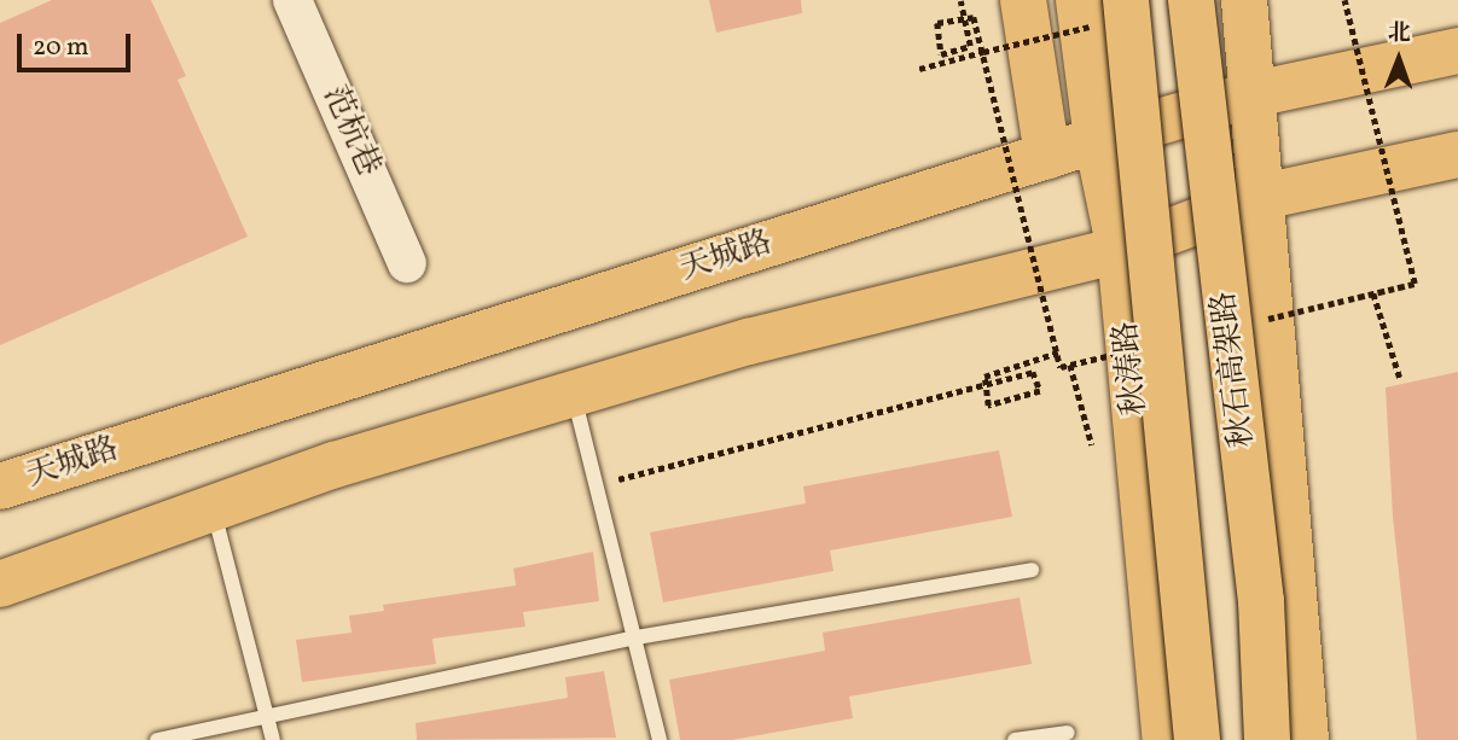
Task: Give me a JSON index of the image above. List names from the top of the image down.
{
  "streets": {
    "main road": ["天城路", "秋涛路", "秋石高架路"],
    "street": ["范杭巷"]
  },
  "crossings": [
    ["天城路", "秋涛路"]
  ],
  "scale_bar": "20 m",
  "north": "top"
}
